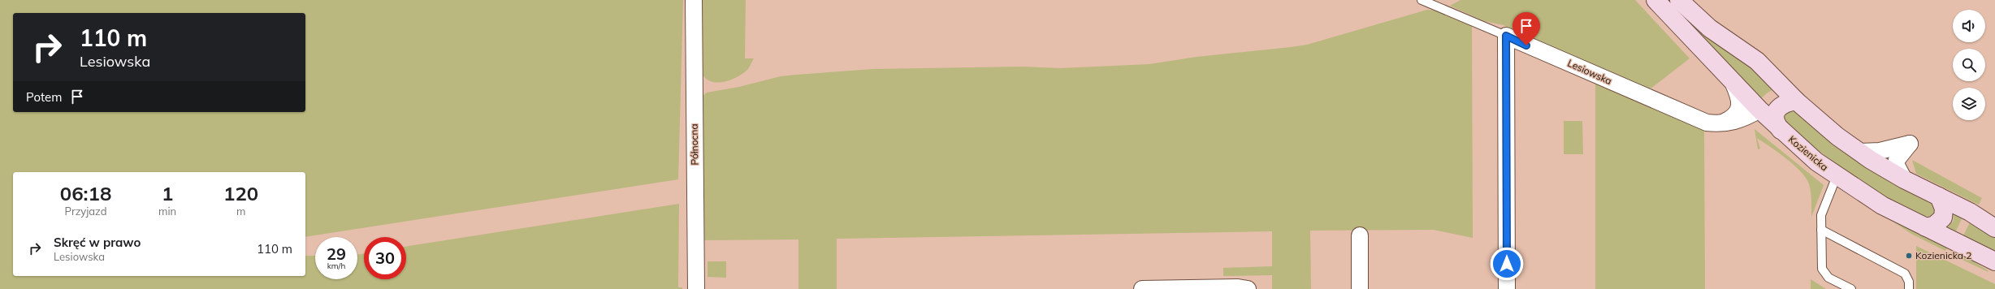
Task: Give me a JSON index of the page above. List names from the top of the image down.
{
  "streets": {
    "main road": ["Kozienicka"],
    "street": ["Lesiowska", "Północna"]
  },
  "crossings": [
    ["Lesiowska", "Kozienicka"]
  ],
  "places": ["Kozienicka 2"],
  "page": {
    "turn": ["110 m", "Lesiowska"],
    "then": "Potem",
    "eta": [
      "06:18",
      "Przyjazd",
      "1",
      "min",
      "120",
      "m"
    ],
    "list": [
      {
        "name": "Skręć w prawo",
        "note": "Lesiowska",
        "value": "110 m"
      }
    ],
    "speed": "29 km/h",
    "limit": "30"
  }
}
